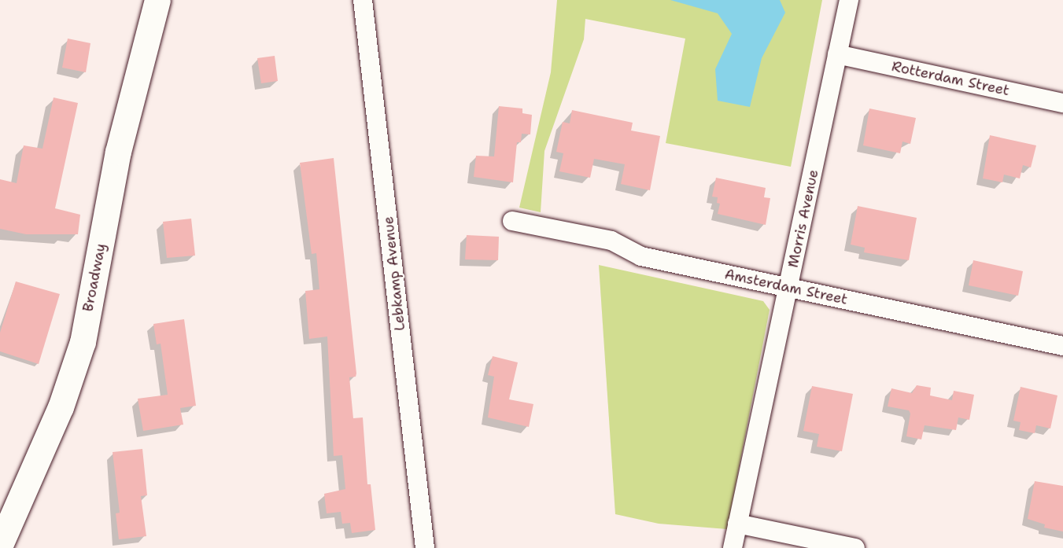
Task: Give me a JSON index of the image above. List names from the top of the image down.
{
  "streets": {
    "main road": ["Broadway"],
    "street": [
      "Rotterdam Street",
      "Morris Avenue",
      "Lebkamp Avenue",
      "Amsterdam Street"
    ]
  },
  "crossings": [
    ["Rotterdam Street", "Morris Avenue"],
    ["Morris Avenue", "Amsterdam Street"]
  ]
}
